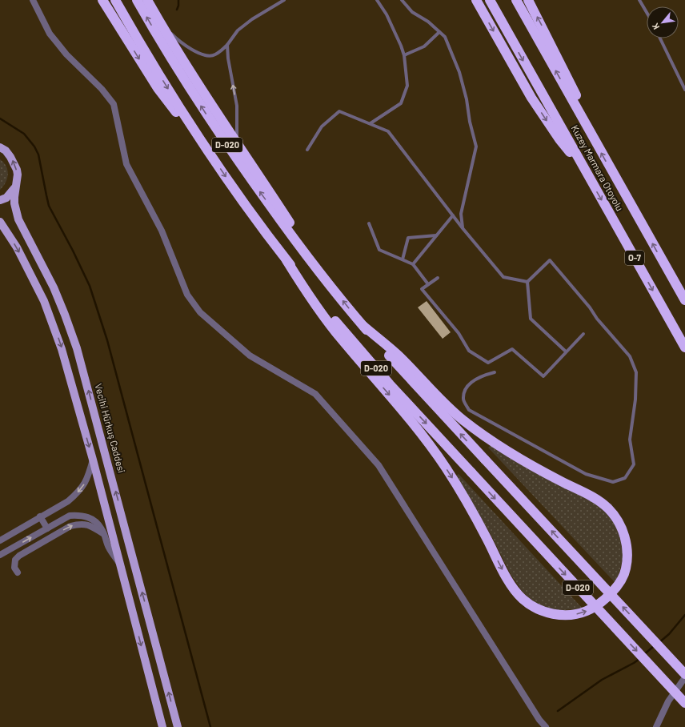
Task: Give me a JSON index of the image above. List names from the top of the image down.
{
  "streets": {
    "highway": ["D-020", "Kuzey Marmara Otoyolu", "O-7"],
    "main road": ["Vecihi Hürkuş Caddesi"]
  },
  "north": "bottom left"
}
